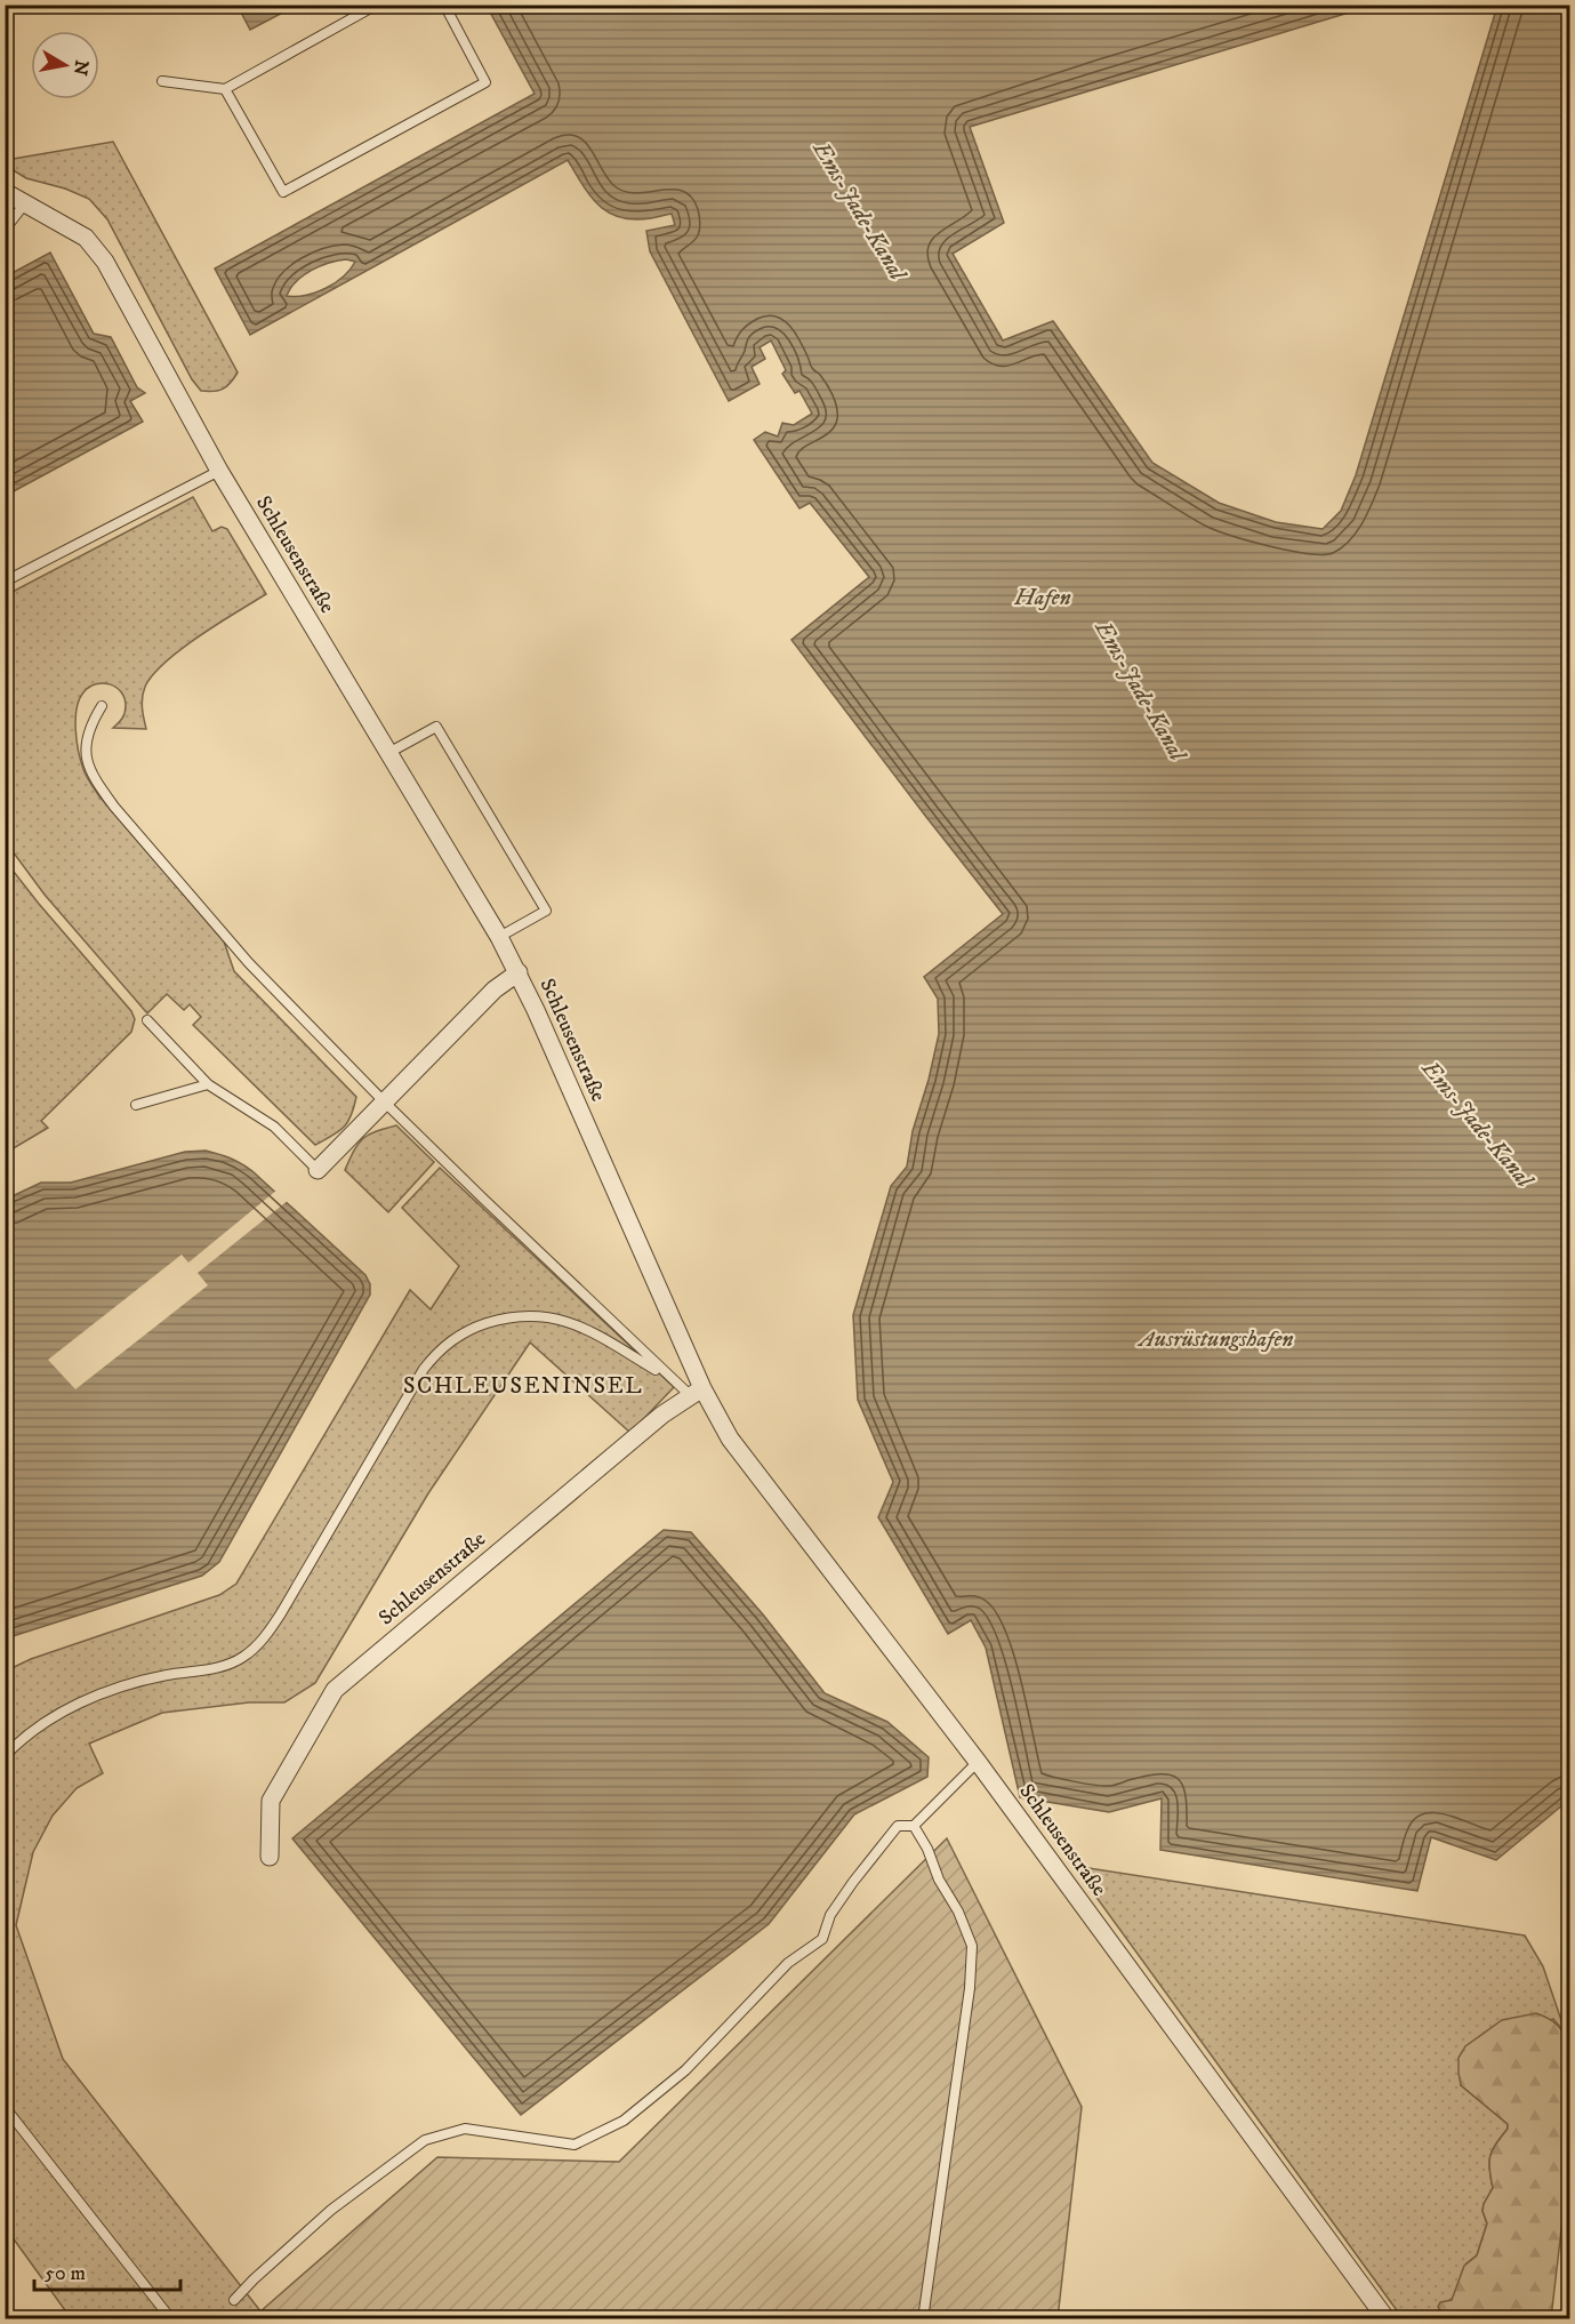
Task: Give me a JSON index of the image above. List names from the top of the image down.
{
  "streets": {
    "street": ["Schleusenstraße"]
  },
  "districts": ["SCHLEUSENINSEL"],
  "water": ["Ems-Jade-Kanal", "Hafen", "Ausrüstungshafen"],
  "scale_bar": "50 m",
  "north": "right"
}
